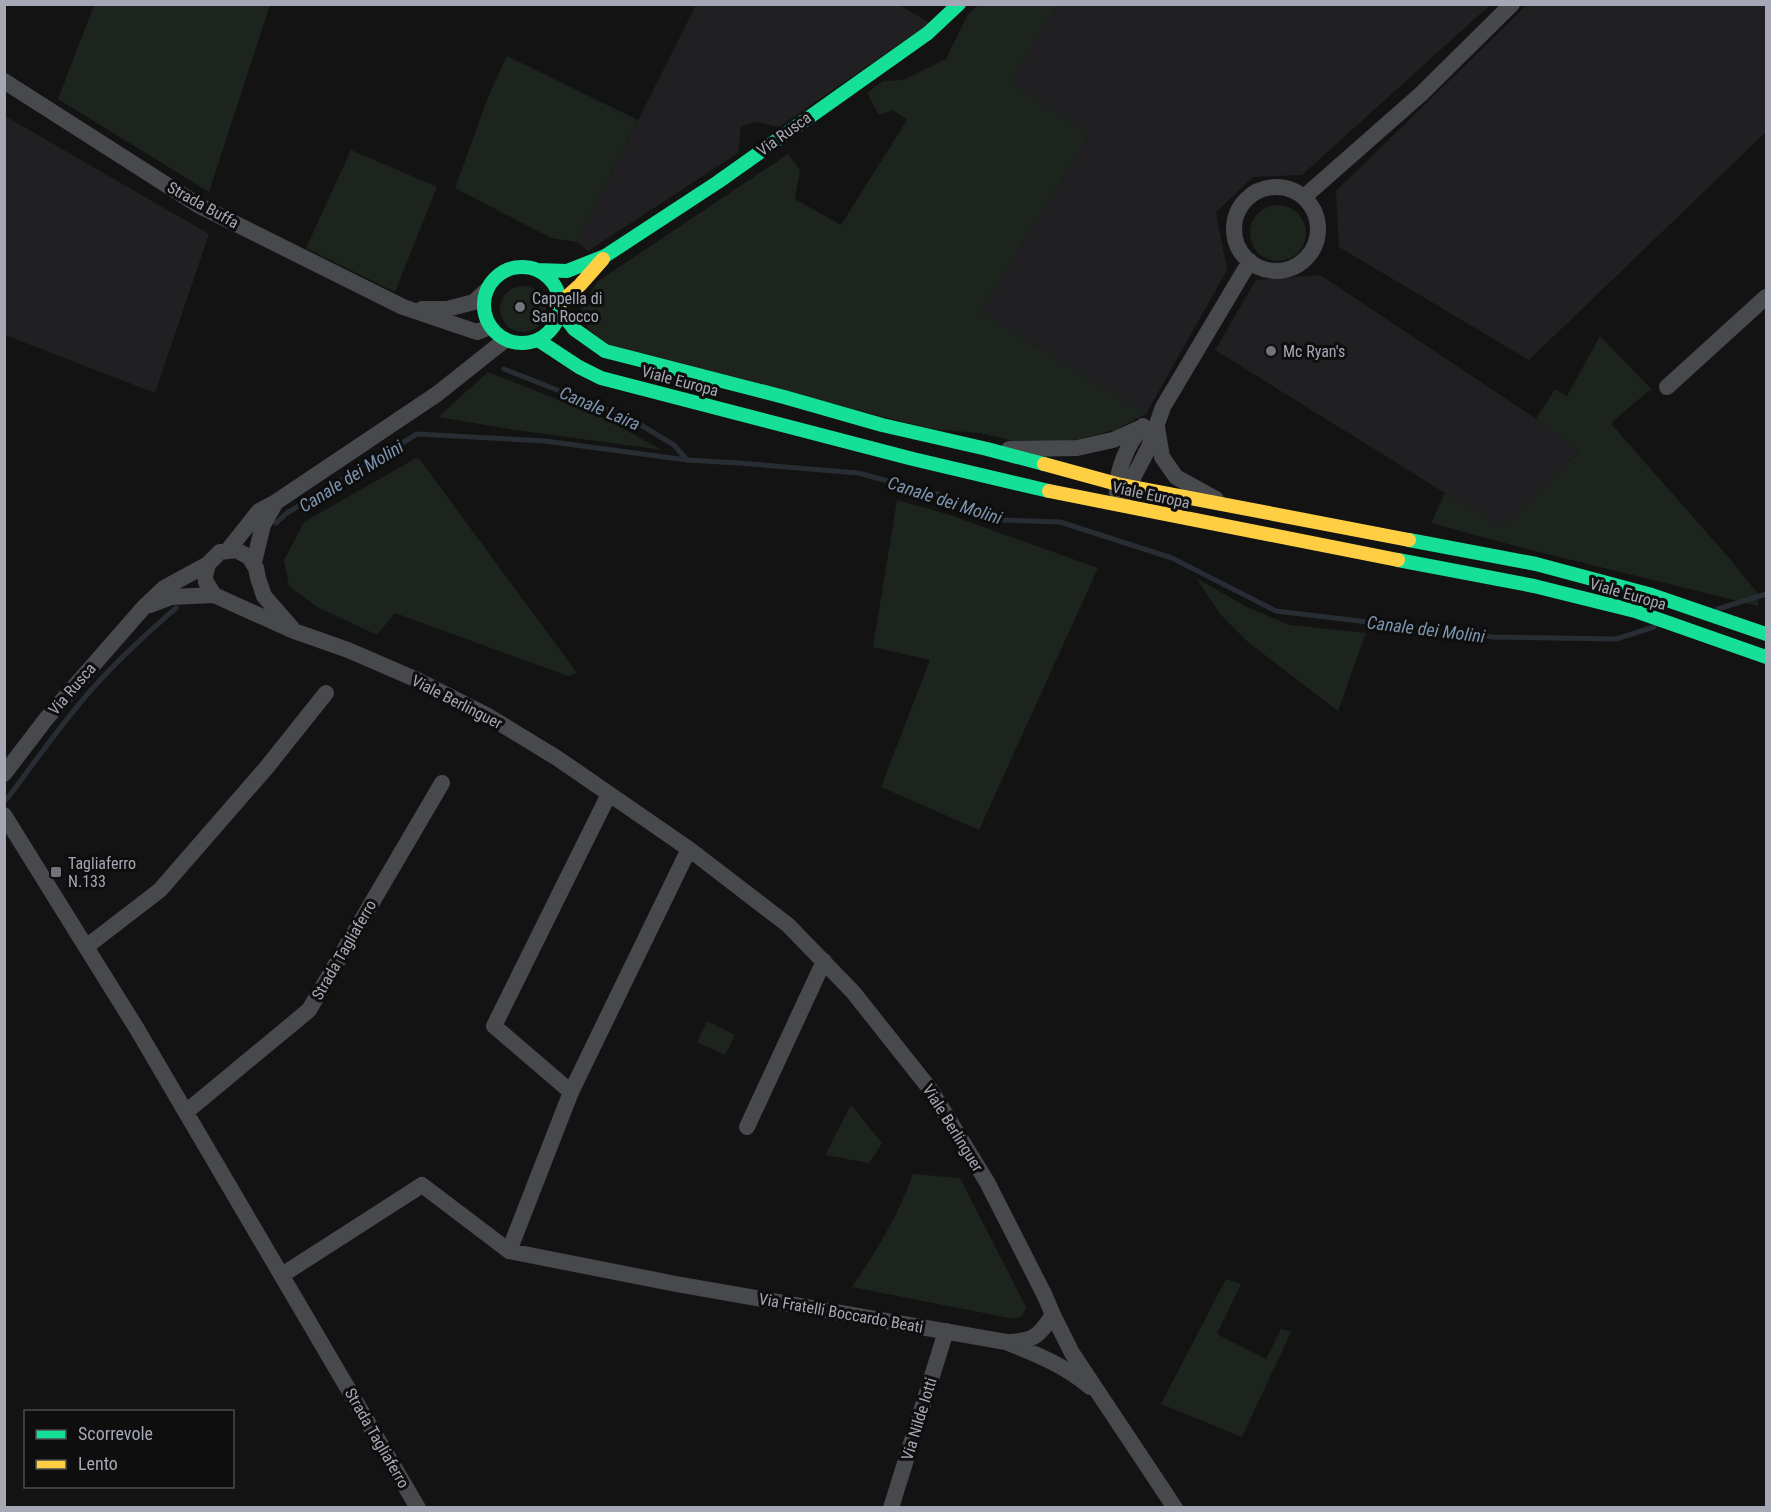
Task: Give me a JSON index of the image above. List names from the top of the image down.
{
  "streets": {
    "street": [
      "Via Rusca",
      "Strada Buffa",
      "Viale Europa",
      "Viale Berlinguer",
      "Strada Tagliaferro",
      "Via Fratelli Boccardo Beati",
      "Via Nilde Iotti"
    ]
  },
  "crossings": [
    ["Via Rusca", "Strada Buffa"],
    ["Via Rusca", "Viale Europa"],
    ["Via Rusca", "Viale Berlinguer"],
    ["Strada Buffa", "Viale Europa"],
    ["Viale Berlinguer", "Via Fratelli Boccardo Beati"],
    ["Via Fratelli Boccardo Beati", "Via Nilde Iotti"]
  ],
  "water": ["Canale Laira", "Canale dei Molini"],
  "places": {
    "other": ["Cappella di San Rocco", "Mc Ryan's"],
    "transit": ["Tagliaferro N.133"]
  },
  "legend": ["Scorrevole", "Lento"]
}
